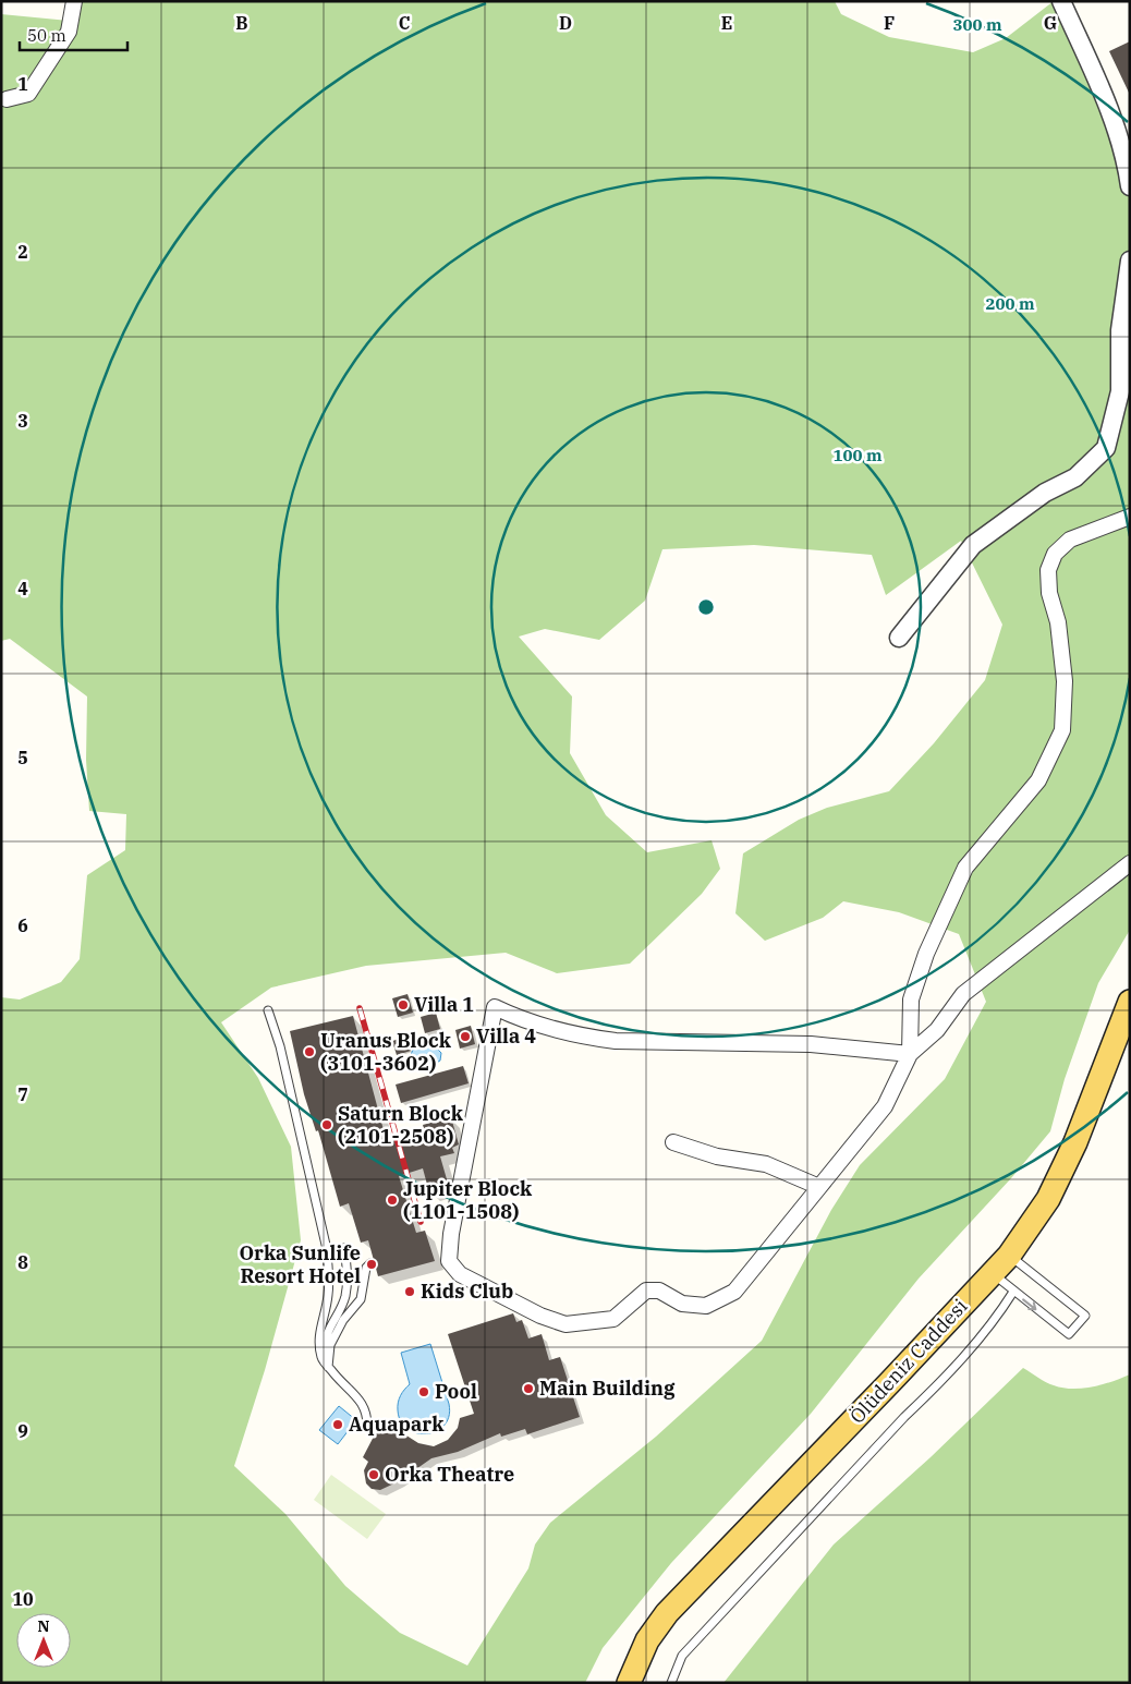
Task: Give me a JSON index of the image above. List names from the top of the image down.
{
  "streets": {
    "main road": ["Ölüdeniz Caddesi"]
  },
  "places": [
    "Villa 1",
    "Villa 4",
    "Uranus Block (3101-3602)",
    "Saturn Block (2101-2508)",
    "Jupiter Block (1101-1508)",
    "Orka Sunlife Resort Hotel",
    "Kids Club",
    "Main Building",
    "Pool",
    "Aquapark",
    "Orka Theatre"
  ],
  "scale_bar": "50 m",
  "north": "top",
  "grid": {
    "columns": [
      "B",
      "C",
      "D",
      "E",
      "F",
      "G"
    ],
    "rows": [
      "1",
      "2",
      "3",
      "4",
      "5",
      "6",
      "7",
      "8",
      "9",
      "10"
    ]
  },
  "rings": ["300 m", "200 m", "100 m"]
}
